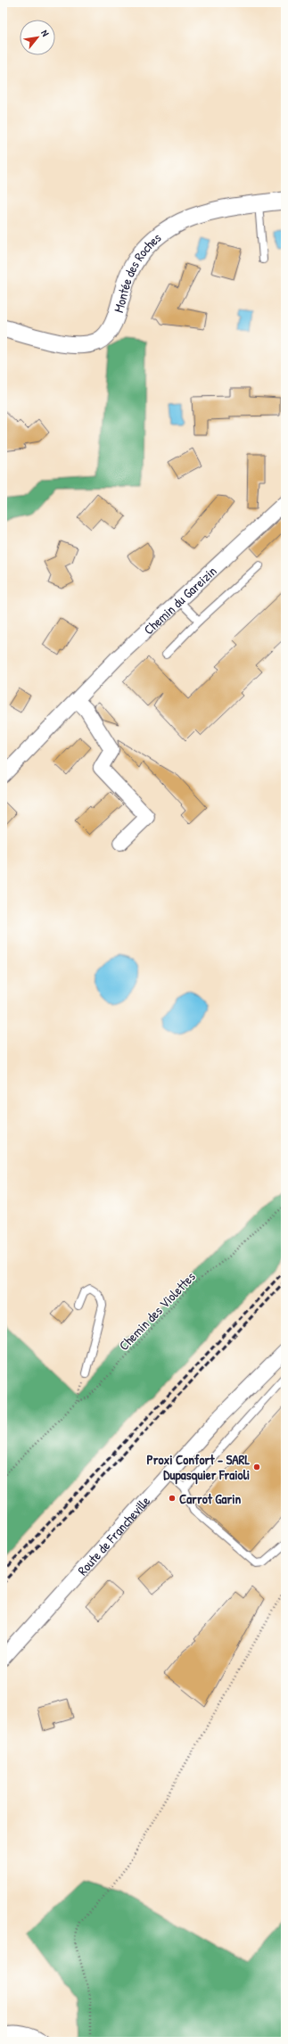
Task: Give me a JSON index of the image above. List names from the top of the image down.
{
  "streets": {
    "street": ["Montée des Roches", "Chemin du Gareizin", "Route de Francheville"],
    "path": ["Chemin des Violettes"]
  },
  "places": ["Proxi Confort - SARL Dupasquier Fraioli", "Carrot Garin"],
  "north": "top right"
}
